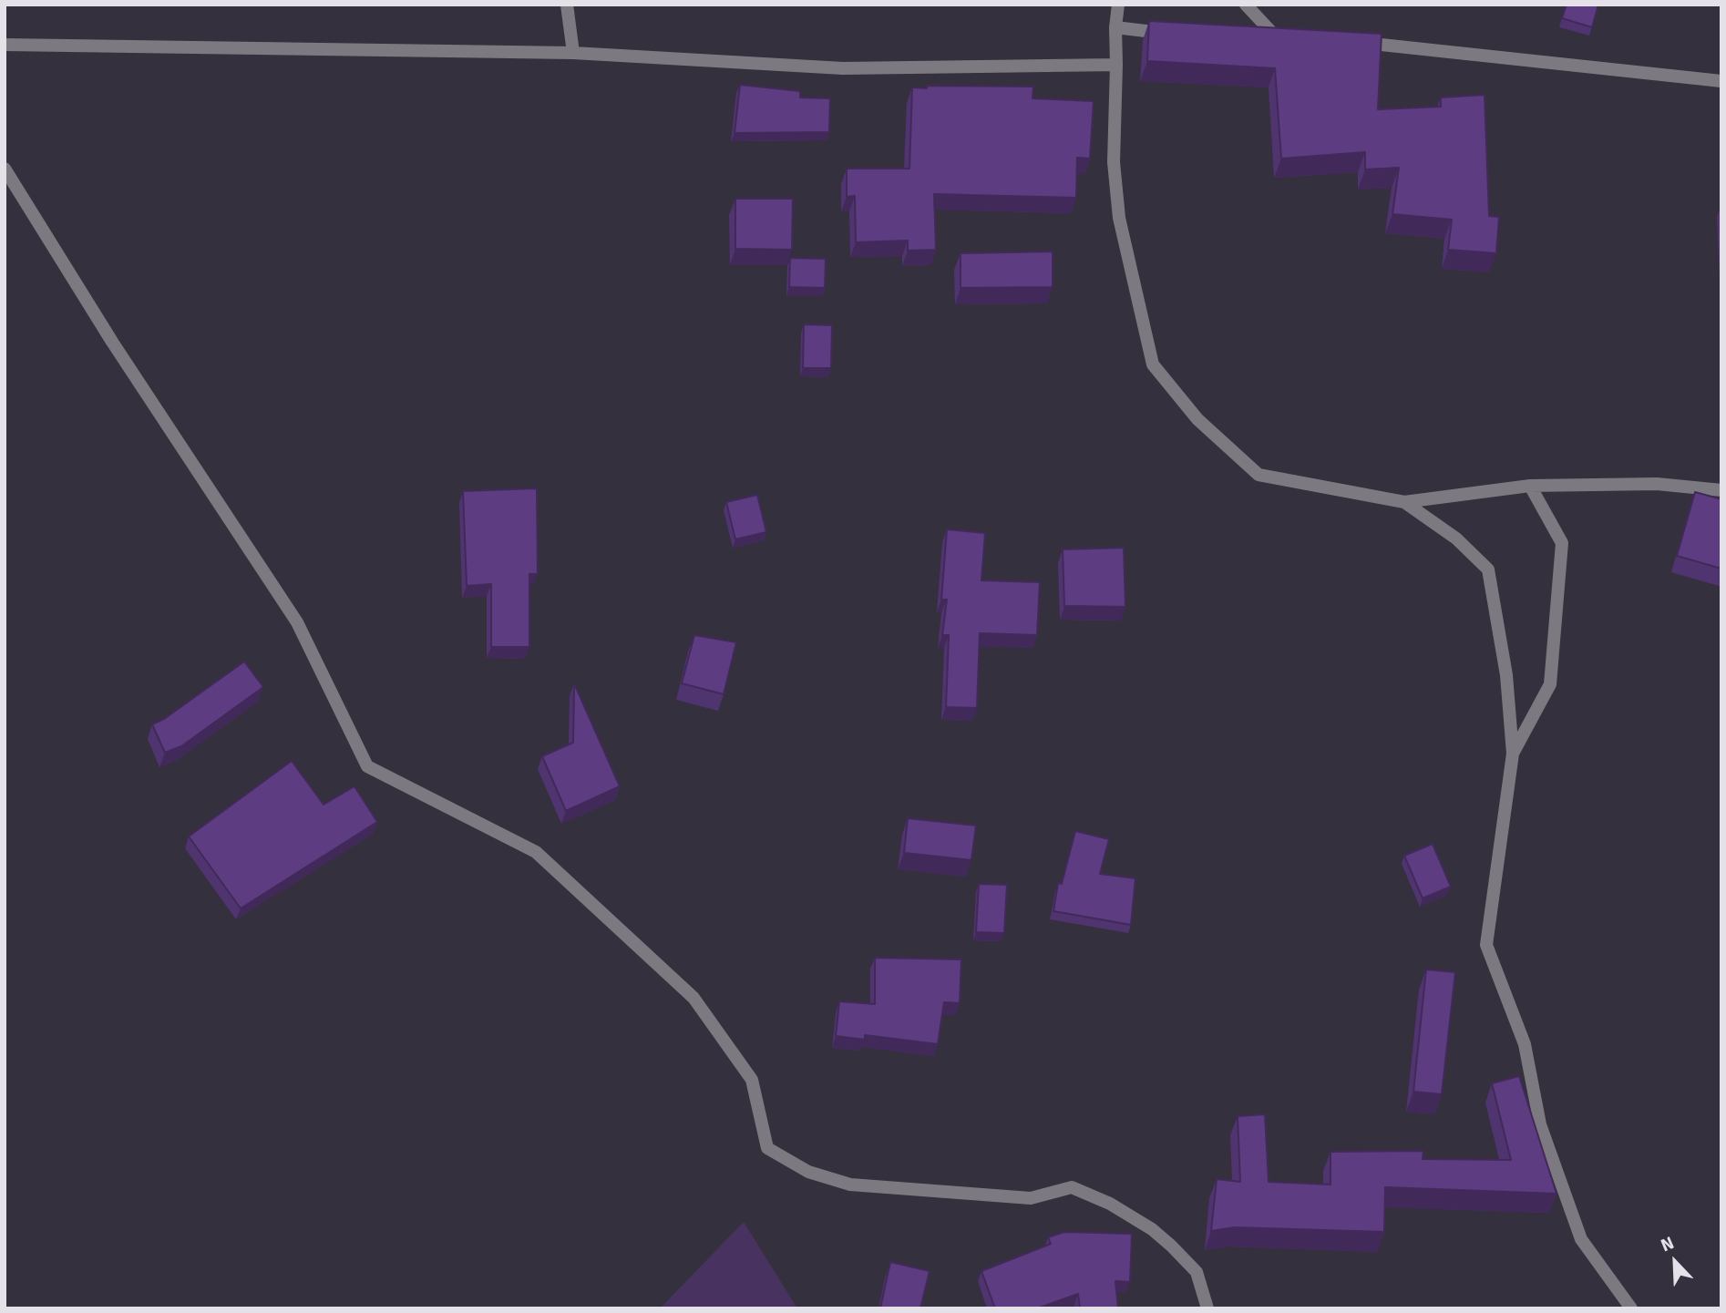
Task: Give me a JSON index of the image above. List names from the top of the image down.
{
  "north": "top left"
}
